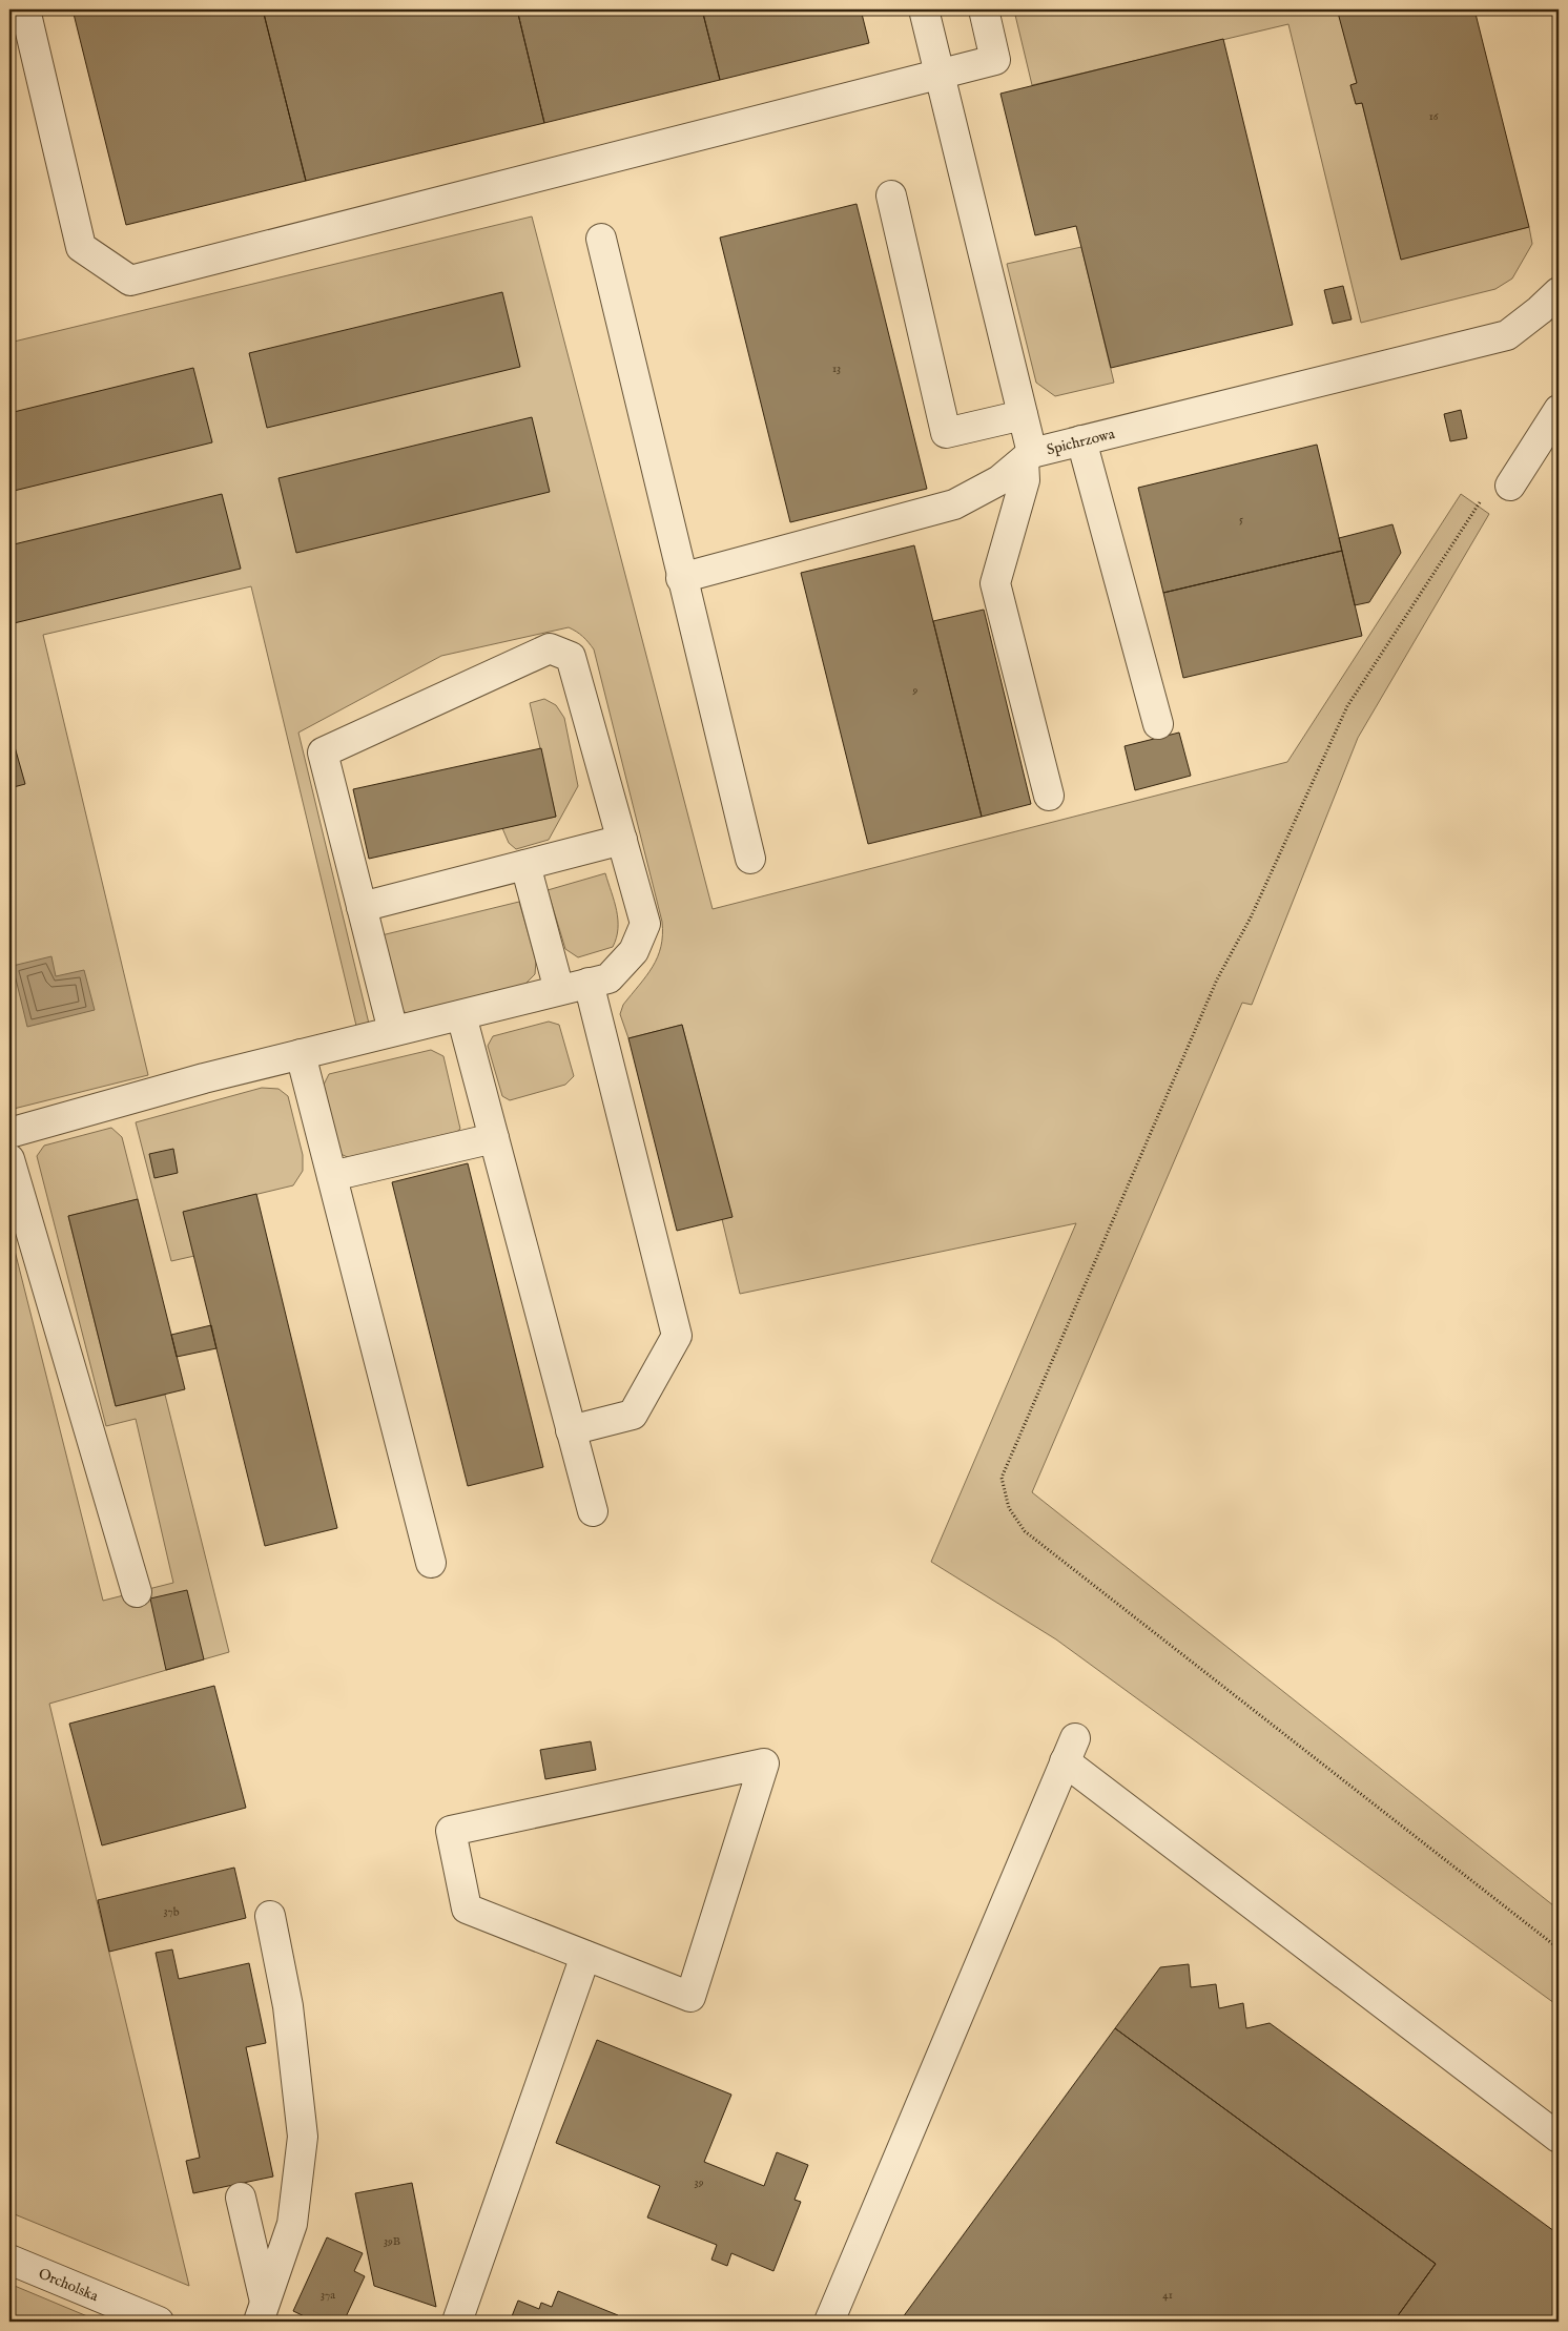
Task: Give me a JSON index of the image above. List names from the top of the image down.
{
  "streets": {
    "street": ["Spichrzowa", "Orcholska"]
  },
  "house_numbers": [
    "16",
    "13",
    "5",
    "9",
    "37b",
    "39",
    "39B",
    "37a",
    "41"
  ]
}
